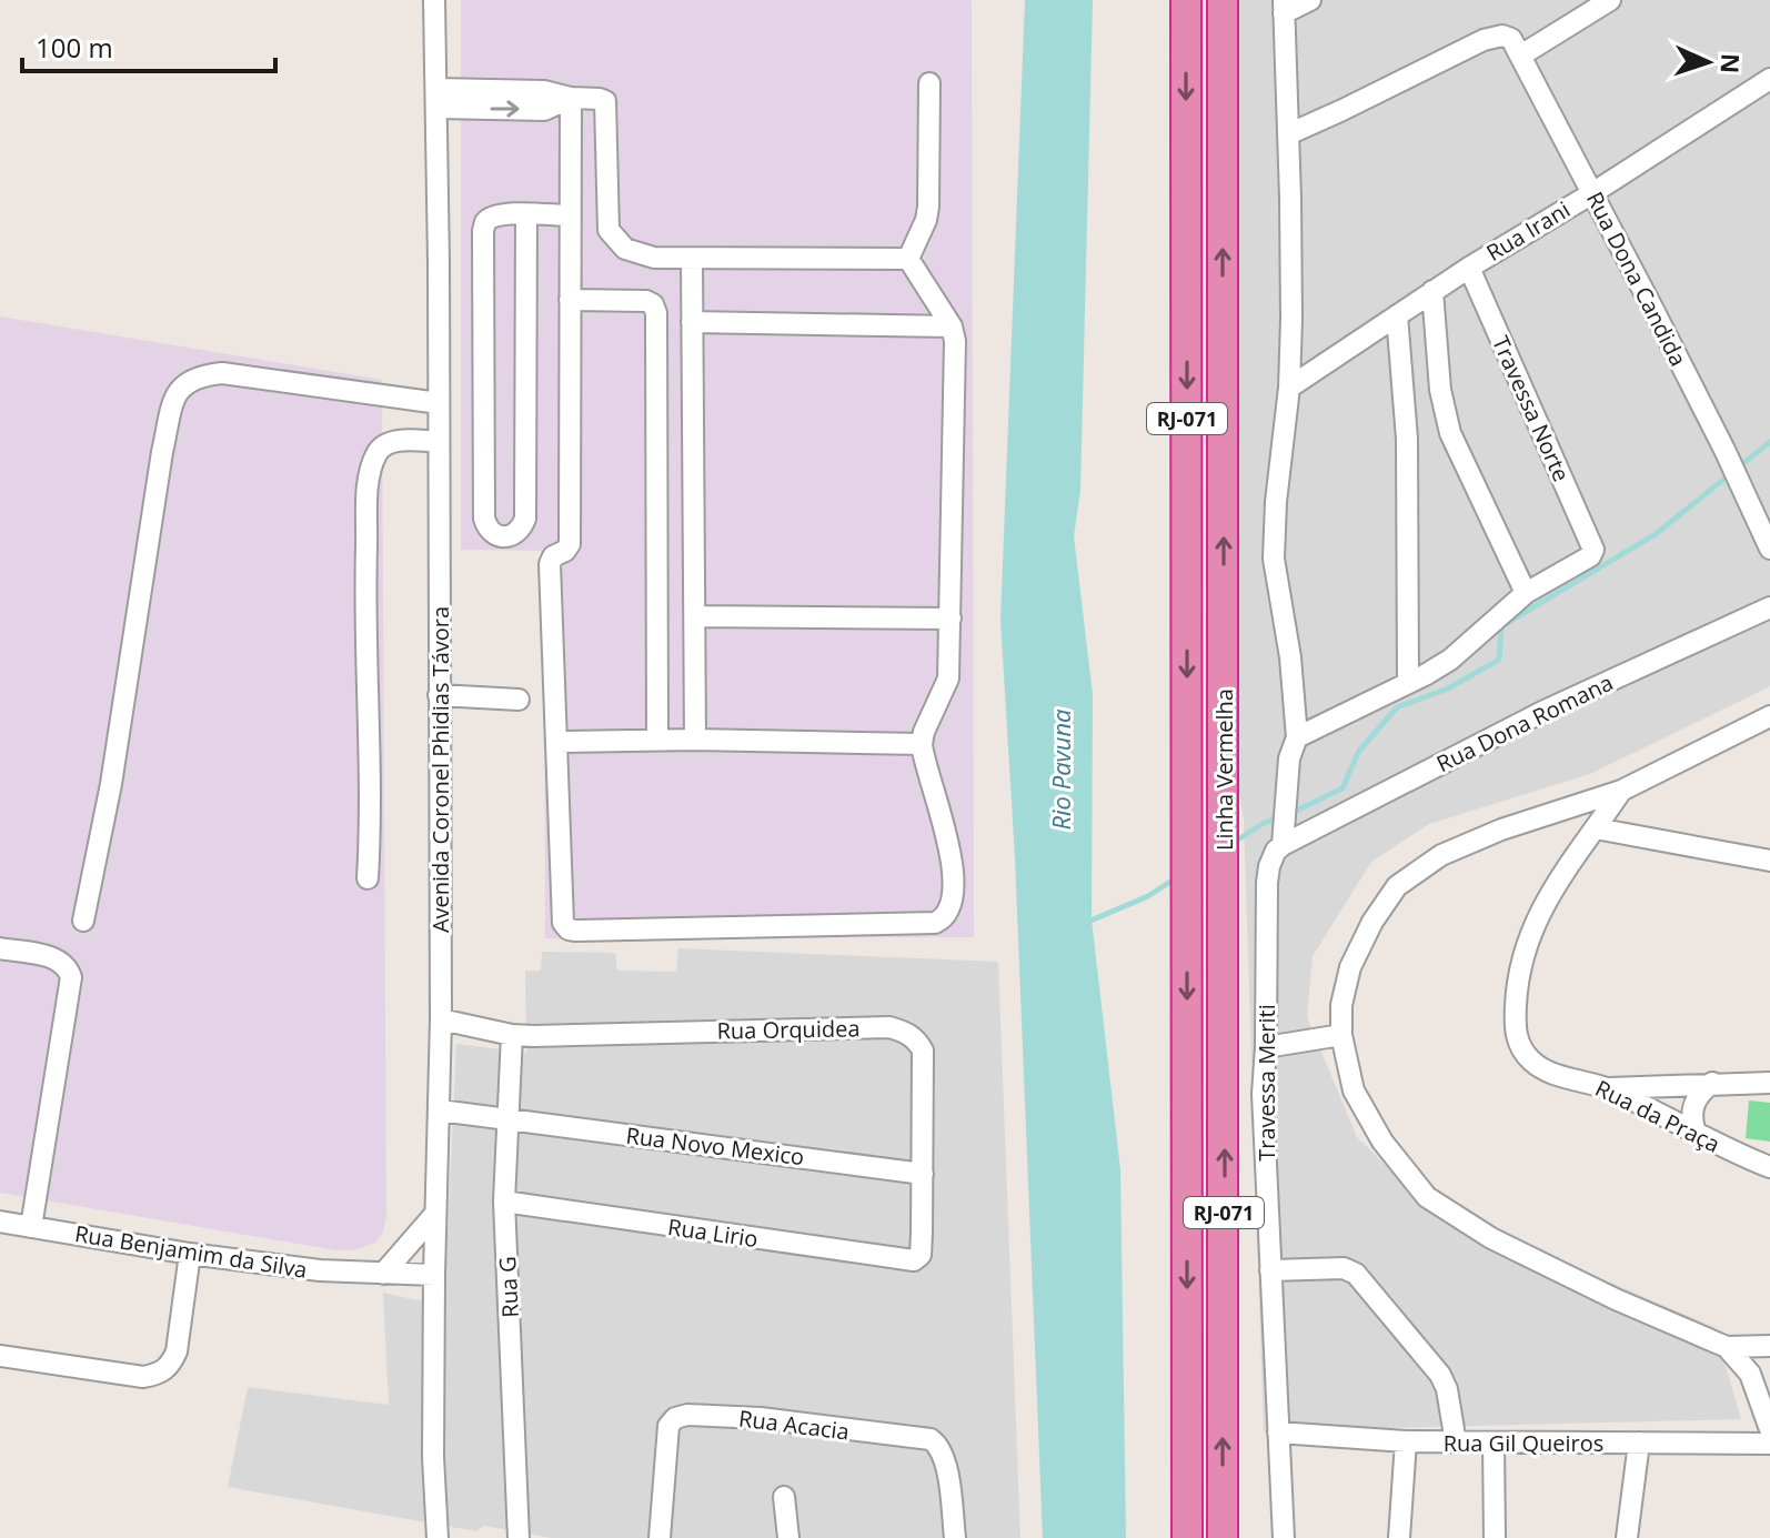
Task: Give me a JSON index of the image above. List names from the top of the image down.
{
  "streets": {
    "highway": ["RJ-071", "Linha Vermelha"],
    "street": [
      "Rua Irani",
      "Rua Dona Candida",
      "Travessa Norte",
      "Rua Dona Romana",
      "Avenida Coronel Phidias Távora",
      "Rua Orquidea",
      "Travessa Meriti",
      "Rua da Praça",
      "Rua Novo Mexico",
      "Rua Lirio",
      "Rua Benjamim da Silva",
      "Rua G",
      "Rua Acacia",
      "Rua Gil Queiros"
    ]
  },
  "crossings": [
    ["Rua Irani", "Rua Dona Candida"],
    ["Rua Irani", "Travessa Norte"],
    ["Rua Irani", "Travessa Meriti"],
    ["Rua Dona Romana", "Travessa Meriti"],
    ["Avenida Coronel Phidias Távora", "Rua Orquidea"],
    ["Avenida Coronel Phidias Távora", "Rua Benjamim da Silva"],
    ["Rua Orquidea", "Rua Novo Mexico"],
    ["Rua Orquidea", "Rua Lirio"],
    ["Rua Orquidea", "Rua G"],
    ["Travessa Meriti", "Rua Gil Queiros"],
    ["Rua Novo Mexico", "Rua G"],
    ["Rua Lirio", "Rua G"]
  ],
  "water": ["Rio Pavuna"],
  "scale_bar": "100 m",
  "north": "right"
}
